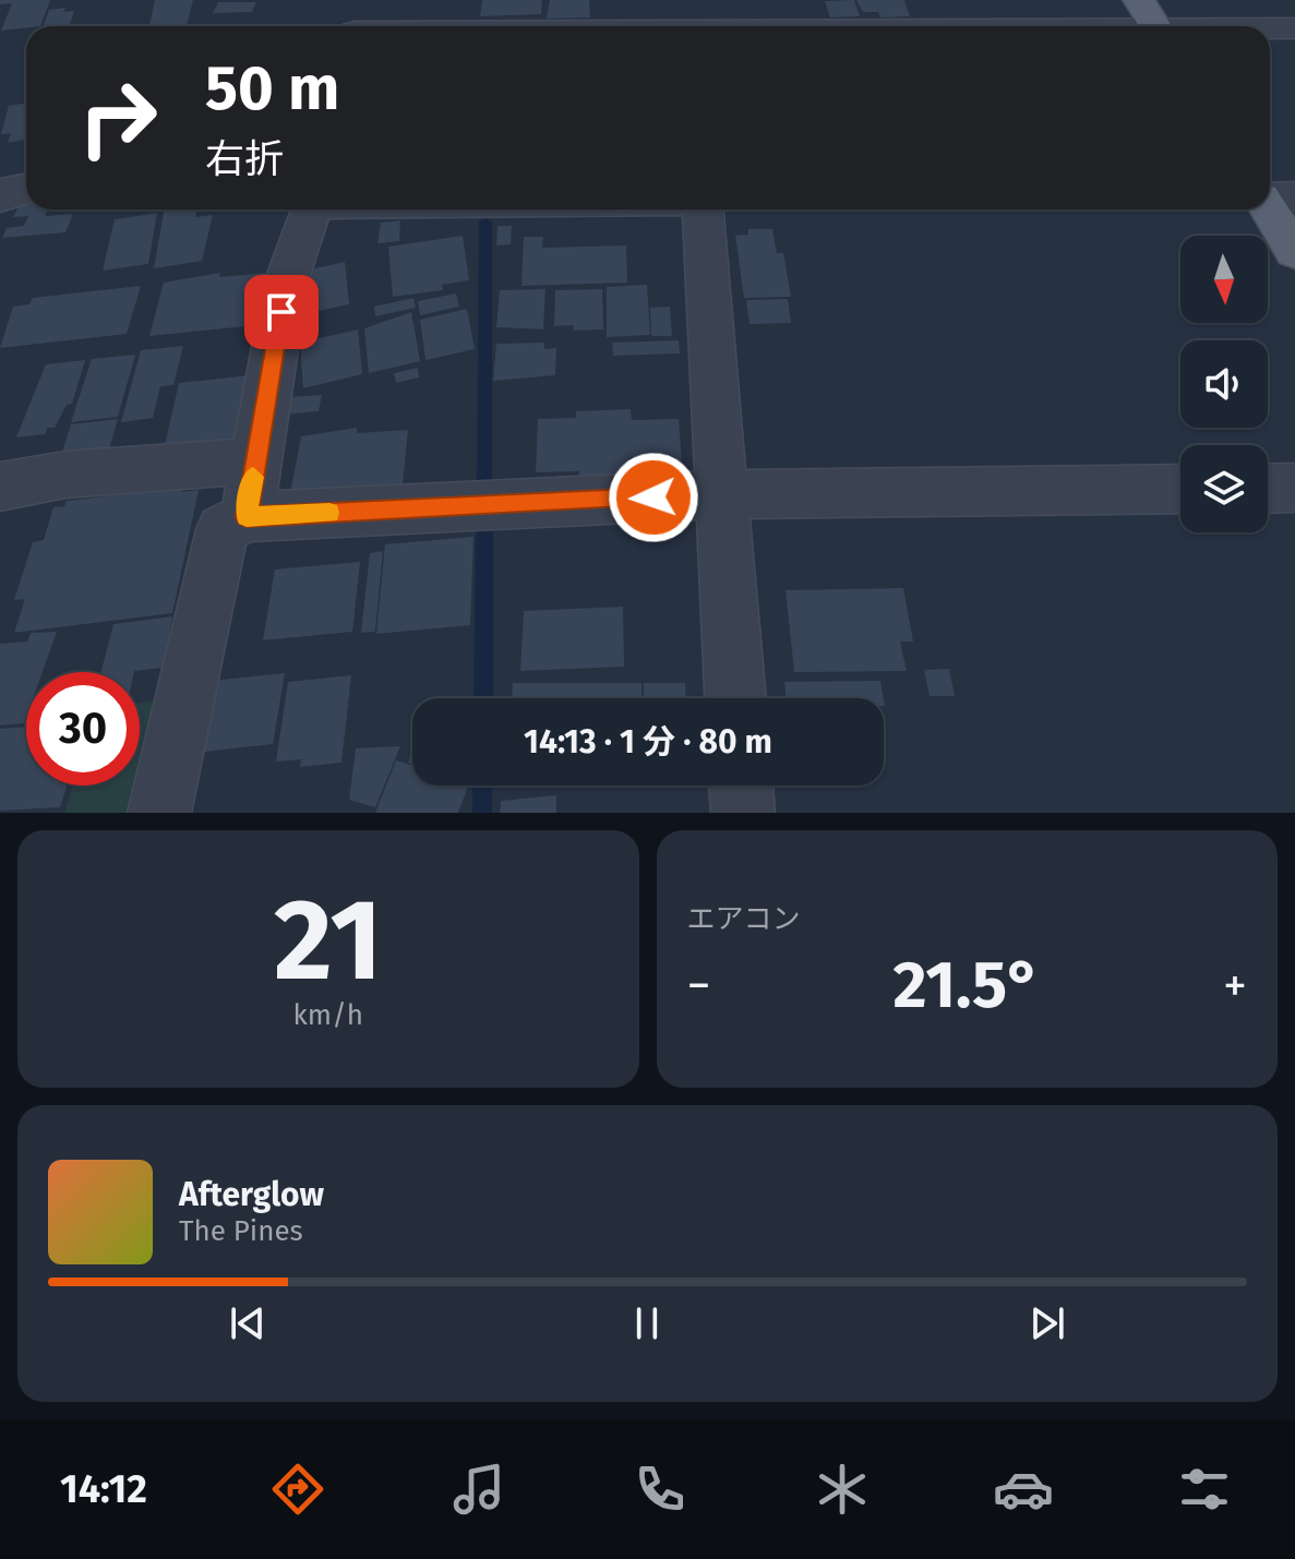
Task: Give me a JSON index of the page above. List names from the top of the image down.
{
  "north": "bottom",
  "page": {
    "turn": ["50 m", "右折"],
    "limit": "30",
    "trip": "14:13 · 1 分 · 80 m",
    "tile": [
      ["21", "km/h"],
      "エアコン"
    ],
    "heat": ["−", "21.5°", "+"],
    "song": ["Afterglow", "The Pines"],
    "tabs": "14:12"
  }
}
